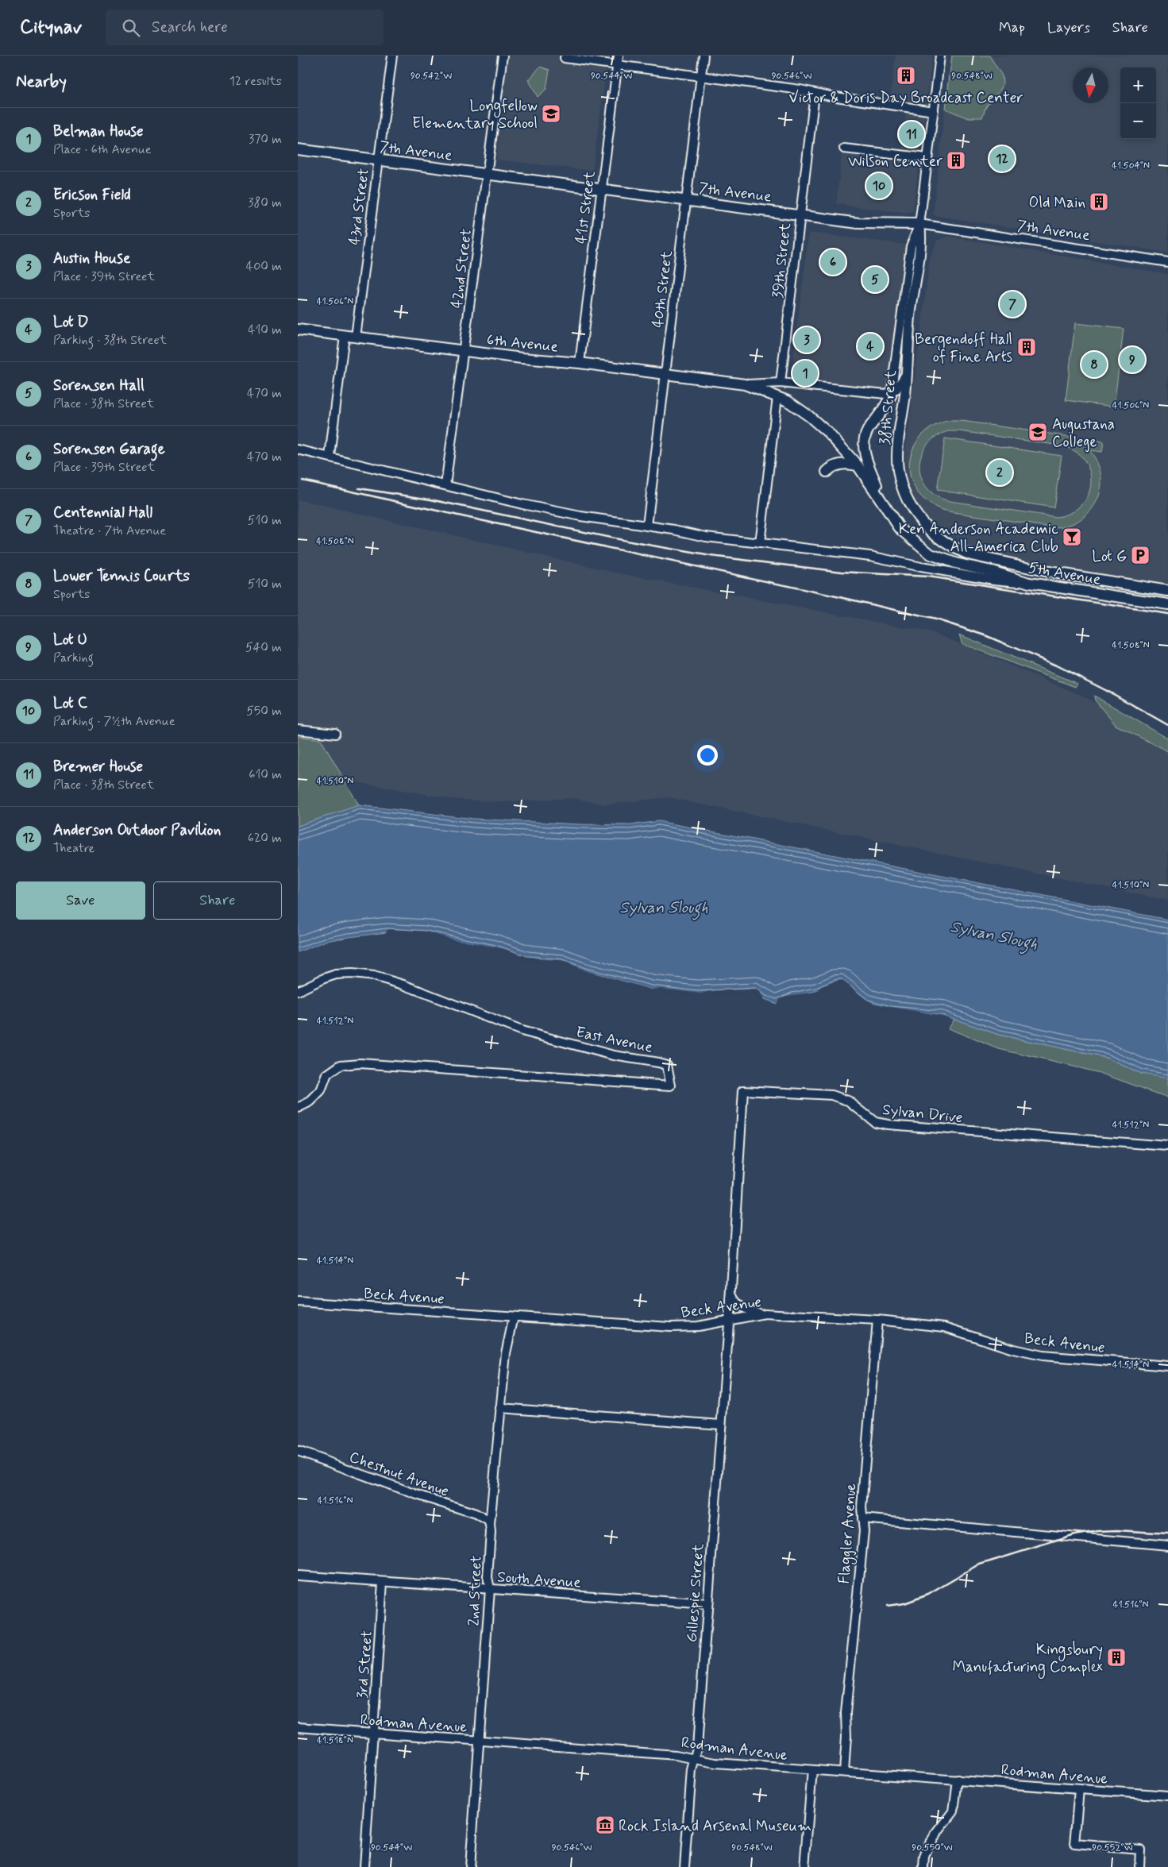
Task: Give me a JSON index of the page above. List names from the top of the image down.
{
  "streets": {
    "main road": [
      "7th Avenue",
      "6th Avenue",
      "38th Street",
      "5th Avenue"
    ],
    "street": [
      "43rd Street",
      "41st Street",
      "39th Street",
      "42nd Street",
      "40th Street",
      "East Avenue",
      "Sylvan Drive",
      "Beck Avenue",
      "Chestnut Avenue",
      "Flaggler Avenue",
      "South Avenue",
      "2nd Street",
      "Gillespie Street",
      "3rd Street",
      "Rodman Avenue"
    ]
  },
  "crossings": [
    ["7th Avenue", "43rd Street"],
    ["7th Avenue", "41st Street"],
    ["7th Avenue", "39th Street"],
    ["7th Avenue", "42nd Street"],
    ["7th Avenue", "40th Street"],
    ["7th Avenue", "38th Street"],
    ["43rd Street", "6th Avenue"],
    ["41st Street", "6th Avenue"],
    ["39th Street", "6th Avenue"],
    ["42nd Street", "6th Avenue"],
    ["40th Street", "6th Avenue"],
    ["6th Avenue", "38th Street"],
    ["6th Avenue", "5th Avenue"],
    ["38th Street", "5th Avenue"],
    ["Sylvan Drive", "Beck Avenue"],
    ["Sylvan Drive", "Gillespie Street"],
    ["Beck Avenue", "Flaggler Avenue"],
    ["Beck Avenue", "2nd Street"],
    ["Beck Avenue", "Gillespie Street"],
    ["Chestnut Avenue", "2nd Street"],
    ["Flaggler Avenue", "Rodman Avenue"],
    ["South Avenue", "2nd Street"],
    ["South Avenue", "Gillespie Street"],
    ["South Avenue", "3rd Street"],
    ["2nd Street", "Rodman Avenue"],
    ["Gillespie Street", "Rodman Avenue"],
    ["3rd Street", "Rodman Avenue"]
  ],
  "water": ["Sylvan Slough"],
  "places": {
    "building": [
      "Victor & Doris Day Broadcast Center",
      "Wilson Center",
      "Old Main",
      "Bergendoff Hall of Fine Arts",
      "Kingsbury Manufacturing Complex"
    ],
    "school or university": ["Longfellow Elementary School", "Augustana College"],
    "bar": ["Ken Anderson Academic All-America Club"],
    "parking": ["Lot G"],
    "museum": ["Rock Island Arsenal Museum"]
  },
  "north": "bottom",
  "page": {
    "header": "Citynav",
    "search": "Search here",
    "nav": ["Map", "Layers", "Share"],
    "heading": ["Nearby", "12 results"],
    "map_buttons": ["+", "−"],
    "list": [
      {
        "mark": "1",
        "name": "Belman House",
        "note": "Place · 6th Avenue",
        "value": "370 m"
      },
      {
        "mark": "2",
        "name": "Ericson Field",
        "note": "Sports",
        "value": "380 m"
      },
      {
        "mark": "3",
        "name": "Austin House",
        "note": "Place · 39th Street",
        "value": "400 m"
      },
      {
        "mark": "4",
        "name": "Lot D",
        "note": "Parking · 38th Street",
        "value": "410 m"
      },
      {
        "mark": "5",
        "name": "Sorensen Hall",
        "note": "Place · 38th Street",
        "value": "470 m"
      },
      {
        "mark": "6",
        "name": "Sorensen Garage",
        "note": "Place · 39th Street",
        "value": "470 m"
      },
      {
        "mark": "7",
        "name": "Centennial Hall",
        "note": "Theatre · 7th Avenue",
        "value": "510 m"
      },
      {
        "mark": "8",
        "name": "Lower Tennis Courts",
        "note": "Sports",
        "value": "510 m"
      },
      {
        "mark": "9",
        "name": "Lot U",
        "note": "Parking",
        "value": "540 m"
      },
      {
        "mark": "10",
        "name": "Lot C",
        "note": "Parking · 7½th Avenue",
        "value": "550 m"
      },
      {
        "mark": "11",
        "name": "Bremer House",
        "note": "Place · 38th Street",
        "value": "610 m"
      },
      {
        "mark": "12",
        "name": "Anderson Outdoor Pavilion",
        "note": "Theatre",
        "value": "620 m"
      }
    ],
    "pins": [
      "11",
      "12",
      "10",
      "6",
      "5",
      "7",
      "3",
      "4",
      "9",
      "8",
      "1",
      "2"
    ],
    "buttons": ["Save", "Share"]
  },
  "coordinates": [
    "90.542°W",
    "90.544°W",
    "90.546°W",
    "90.548°W",
    "41.504°N",
    "41.506°N",
    "41.508°N",
    "41.510°N",
    "41.512°N",
    "41.514°N",
    "41.516°N",
    "41.518°N",
    "90.550°W",
    "90.552°W"
  ]
}
